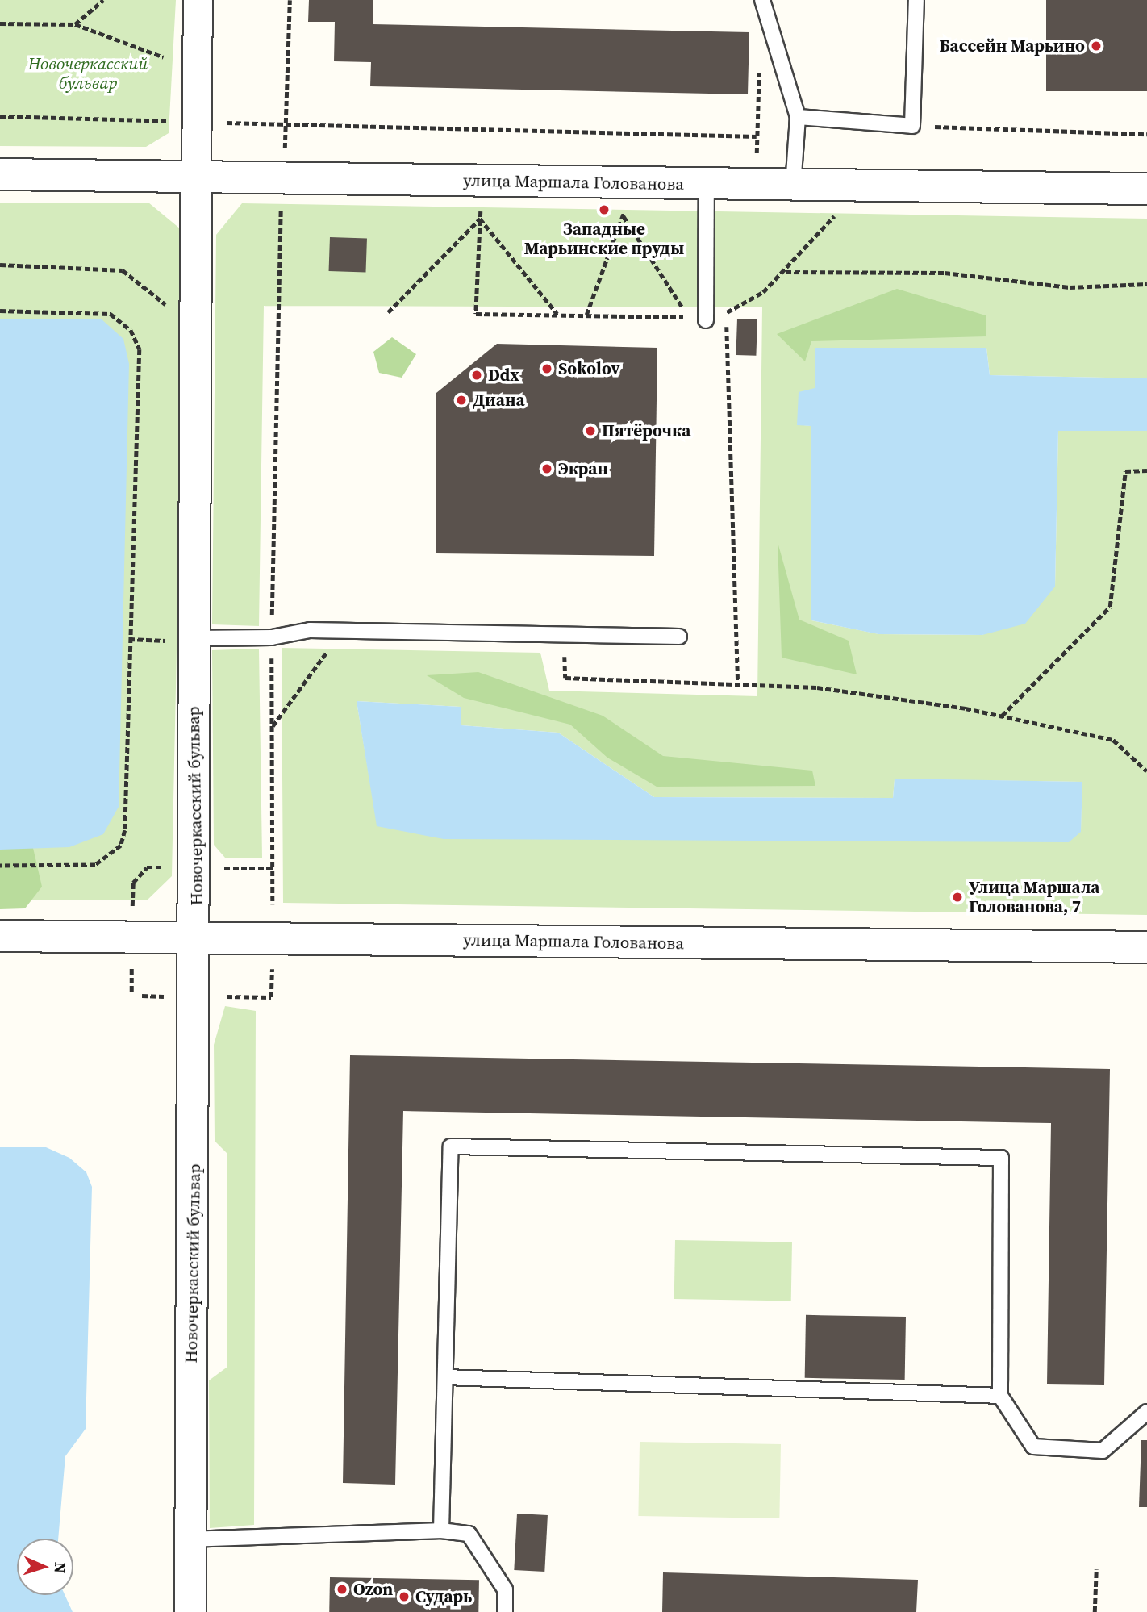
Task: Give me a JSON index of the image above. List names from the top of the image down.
{
  "streets": {
    "street": ["улица Маршала Голованова", "Новочеркасский бульвар"]
  },
  "crossings": [
    ["улица Маршала Голованова", "Новочеркасский бульвар"]
  ],
  "parks": ["Новочеркасский бульвар"],
  "places": [
    "Бассейн Марьино",
    "Западные Марьинские пруды",
    "Sokolov",
    "Ddx",
    "Диана",
    "Пятёрочка",
    "Экран",
    "Улица Маршала Голованова, 7",
    "Ozon",
    "Сударь"
  ],
  "north": "right"
}
